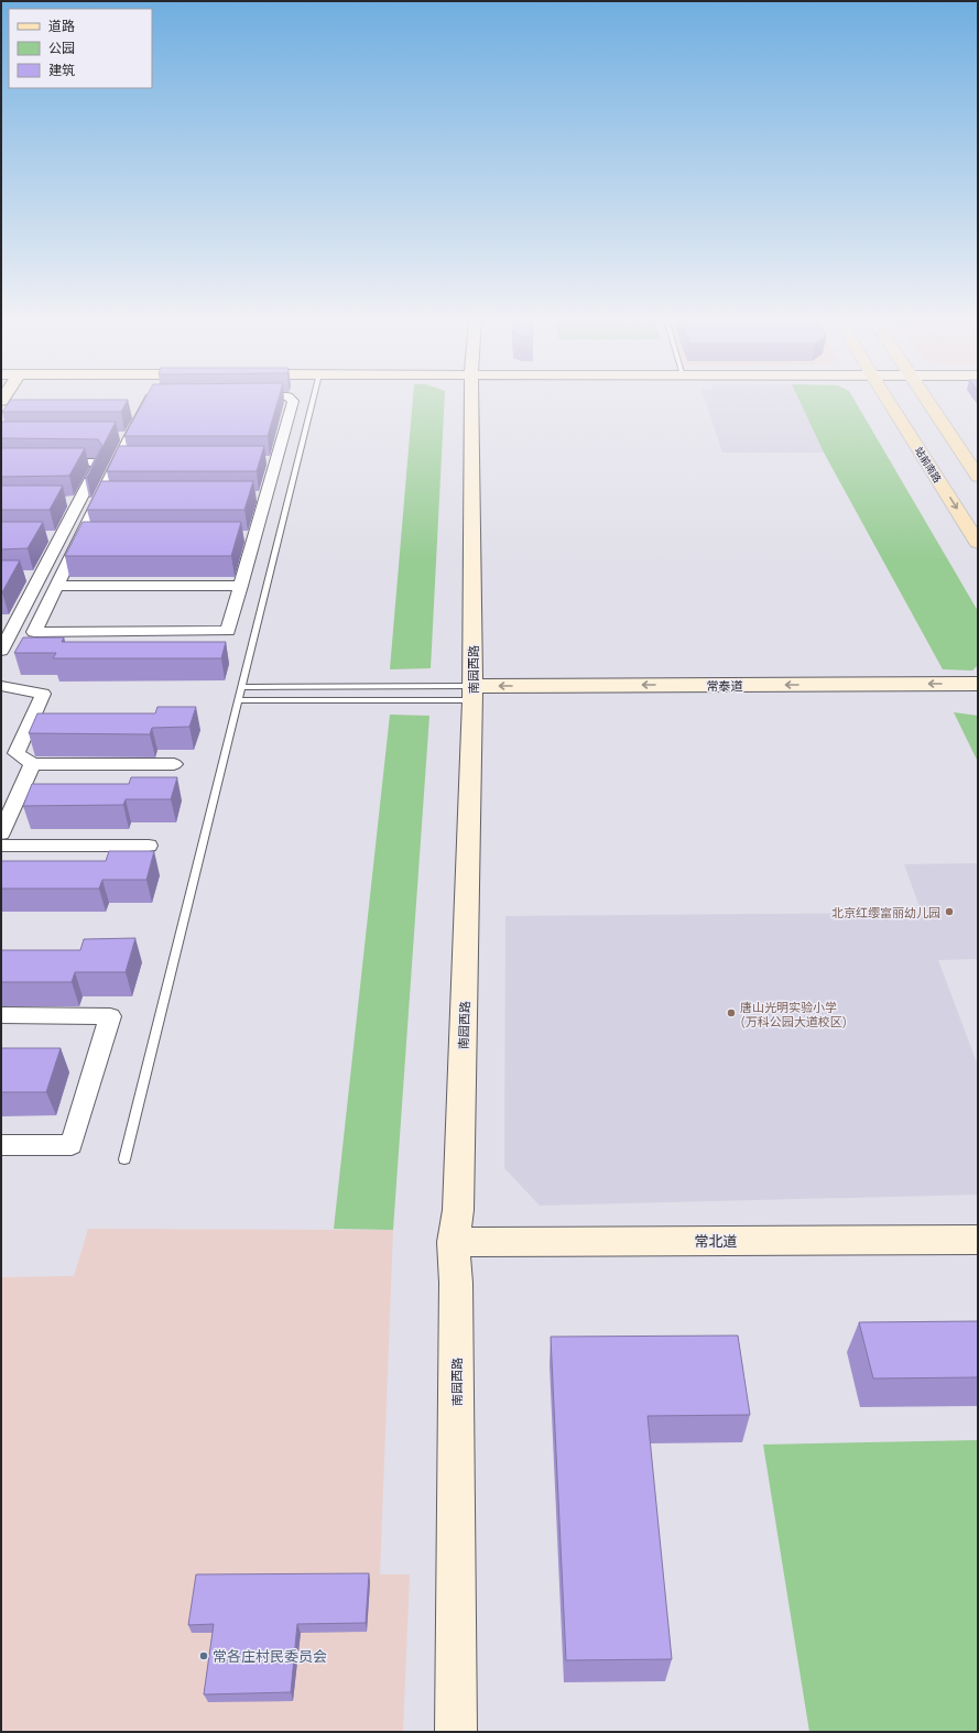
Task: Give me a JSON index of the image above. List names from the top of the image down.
{
  "streets": {
    "main road": ["站前南路"],
    "street": ["南园西路", "常泰道", "常北道"]
  },
  "crossings": [
    ["南园西路", "常泰道"],
    ["南园西路", "常北道"]
  ],
  "places": ["北京红缨富丽幼儿园", "唐山光明实验小学 (万科公园大道校区)", "常各庄村民委员会"],
  "legend": ["道路", "公园", "建筑"]
}
